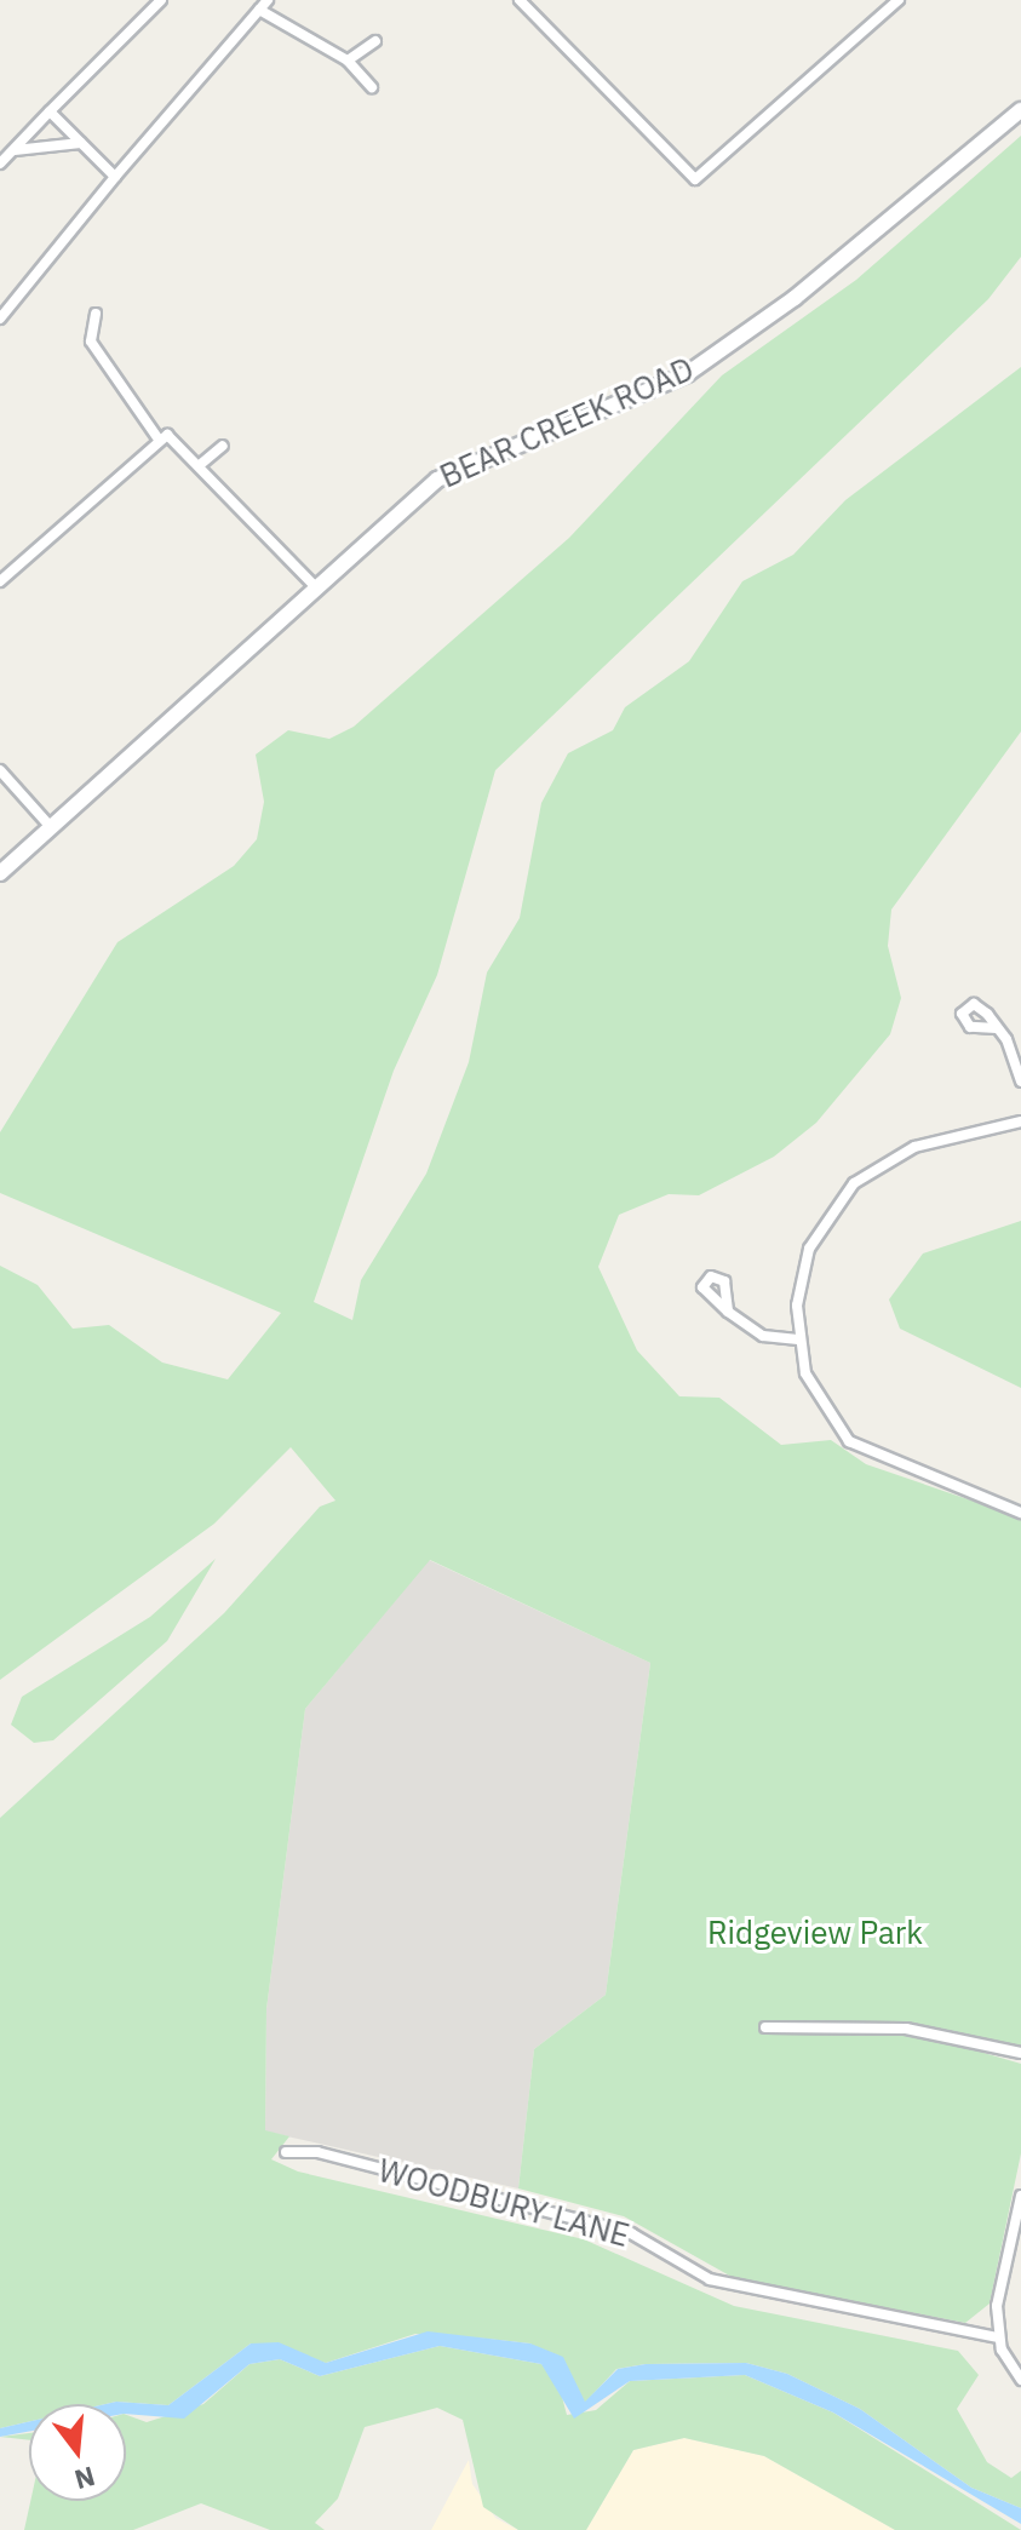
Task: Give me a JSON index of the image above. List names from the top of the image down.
{
  "streets": {
    "street": ["BEAR CREEK ROAD", "WOODBURY LANE"]
  },
  "parks": ["Ridgeview Park"],
  "north": "bottom"
}
